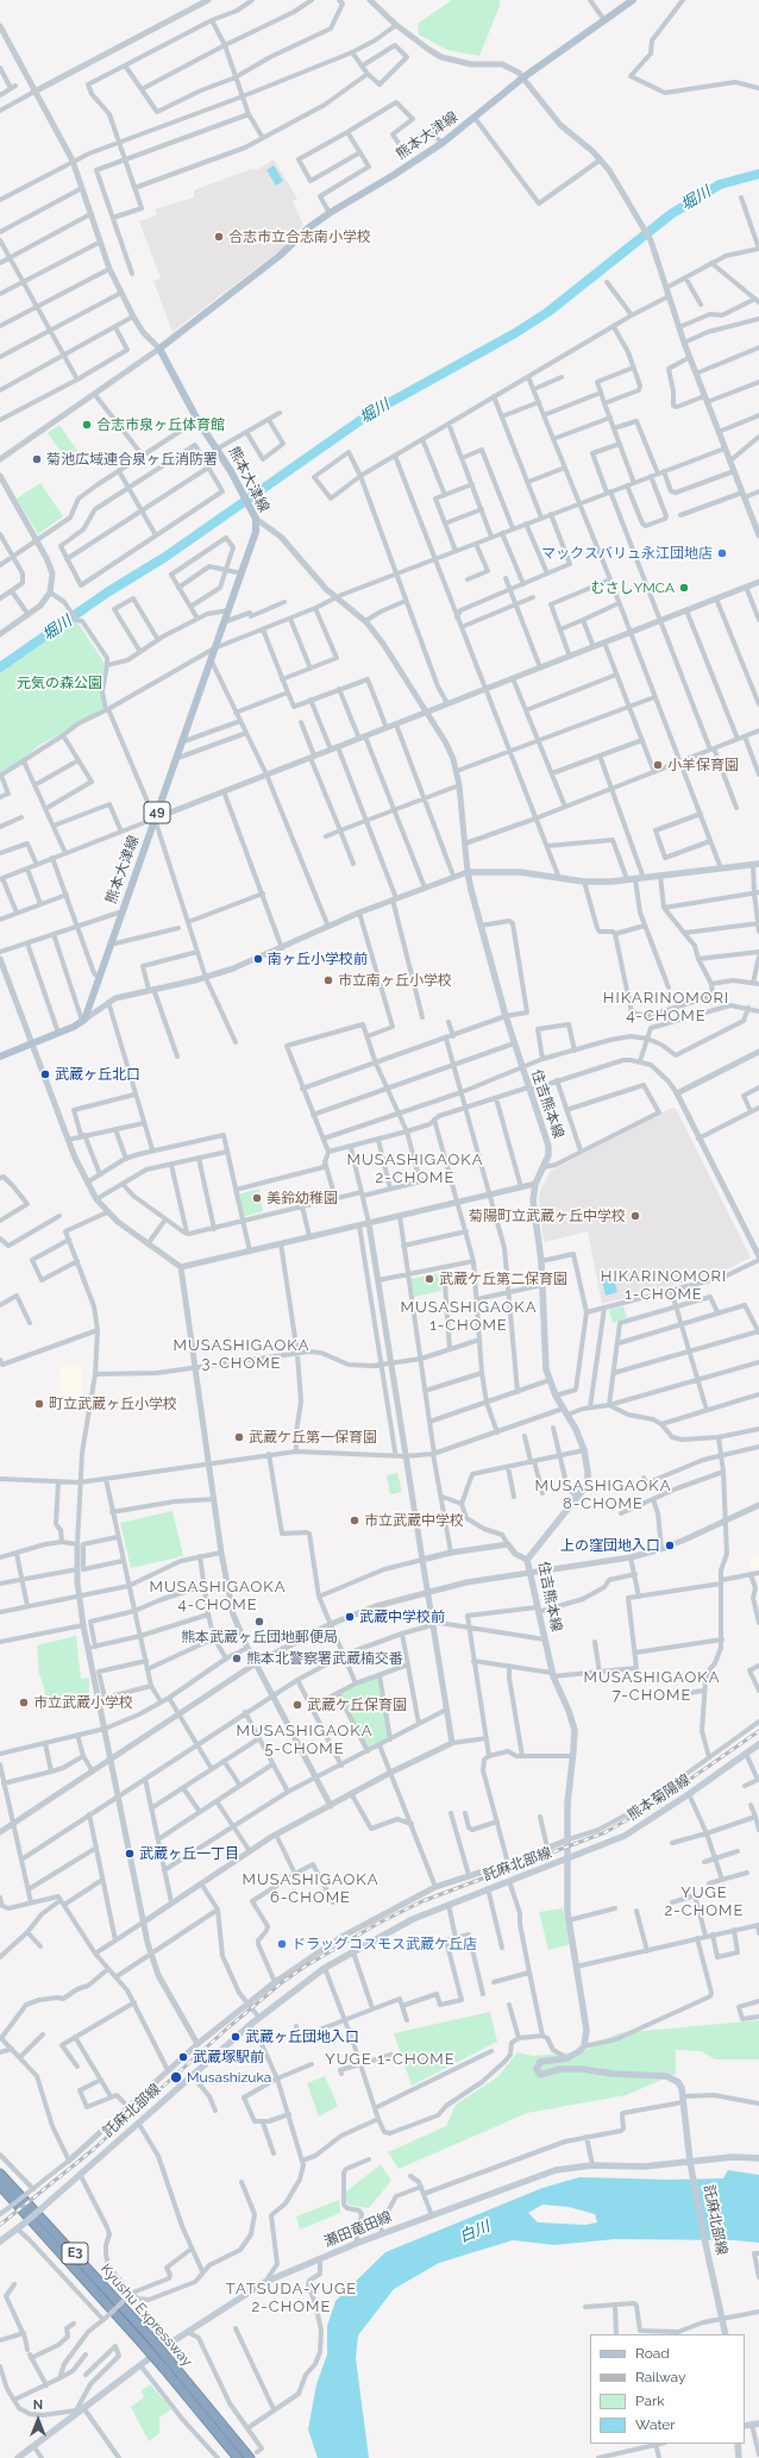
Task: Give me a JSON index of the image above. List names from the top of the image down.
{
  "streets": {
    "highway": ["E3", "Kyushu Expressway"],
    "main road": [
      "熊本大津線",
      "49",
      "住吉熊本線",
      "熊本菊陽線",
      "託麻北部線",
      "瀬田竜田線"
    ]
  },
  "crossings": [
    ["住吉熊本線", "熊本菊陽線"],
    ["住吉熊本線", "託麻北部線"],
    ["熊本菊陽線", "託麻北部線"],
    ["託麻北部線", "瀬田竜田線"]
  ],
  "districts": [
    "HIKARINOMORI 4-CHOME",
    "MUSASHIGAOKA 2-CHOME",
    "HIKARINOMORI 1-CHOME",
    "MUSASHIGAOKA 1-CHOME",
    "MUSASHIGAOKA 3-CHOME",
    "MUSASHIGAOKA 8-CHOME",
    "MUSASHIGAOKA 4-CHOME",
    "MUSASHIGAOKA 7-CHOME",
    "MUSASHIGAOKA 5-CHOME",
    "MUSASHIGAOKA 6-CHOME",
    "YUGE 2-CHOME",
    "YUGE 1-CHOME",
    "TATSUDA-YUGE 2-CHOME"
  ],
  "water": ["堀川", "白川"],
  "parks": ["元気の森公園"],
  "places": [
    "合志市立合志南小学校",
    "合志市泉ヶ丘体育館",
    "菊池広域連合泉ヶ丘消防署",
    "マックスバリュ永江団地店",
    "むさしYMCA",
    "小羊保育園",
    "南ヶ丘小学校前",
    "市立南ヶ丘小学校",
    "武蔵ヶ丘北口",
    "美鈴幼稚園",
    "菊陽町立武蔵ヶ丘中学校",
    "武蔵ケ丘第二保育園",
    "町立武蔵ヶ丘小学校",
    "武蔵ケ丘第一保育園",
    "市立武蔵中学校",
    "上の窪団地入口",
    "武蔵中学校前",
    "熊本武蔵ヶ丘団地郵便局",
    "熊本北警察署武蔵楠交番",
    "市立武蔵小学校",
    "武蔵ケ丘保育園",
    "武蔵ヶ丘一丁目",
    "ドラッグコスモス武蔵ケ丘店",
    "武蔵ヶ丘団地入口",
    "武蔵塚駅前",
    "Musashizuka"
  ],
  "legend": [
    "Road",
    "Railway",
    "Park",
    "Water"
  ],
  "north": "top"
}
